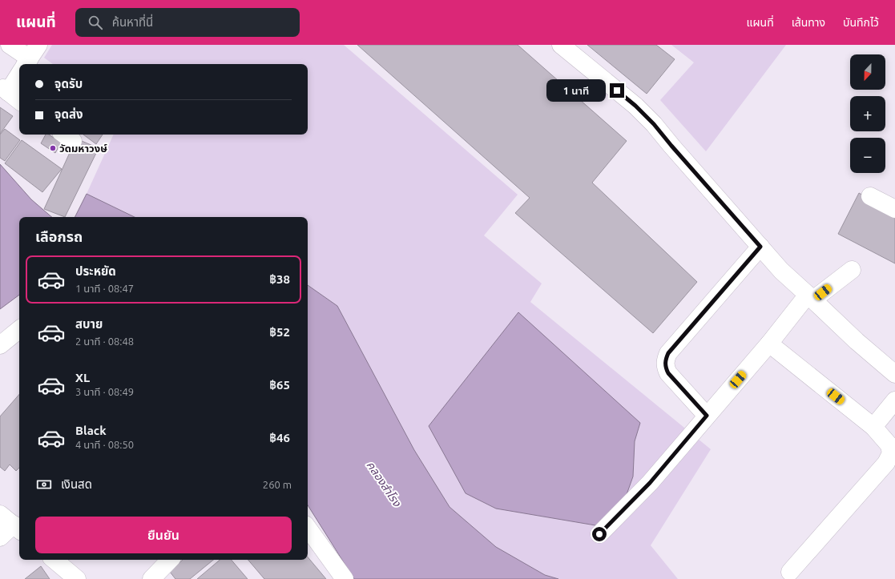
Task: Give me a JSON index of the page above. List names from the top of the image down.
{
  "water": ["คลองสำโรง"],
  "places": ["วัดมหาวงษ์"],
  "north": "bottom",
  "page": {
    "header": "แผนที่",
    "search": "ค้นหาที่นี่",
    "nav": ["แผนที่", "เส้นทาง", "บันทึกไว้"],
    "map_buttons": ["+", "−"],
    "banner": ["จุดรับ", "จุดส่ง"],
    "bubble": "1 นาที",
    "heading": "เลือกรถ",
    "list": [
      {
        "name": "ประหยัด",
        "note": "1 นาที · 08:47",
        "value": "฿38"
      },
      {
        "name": "สบาย",
        "note": "2 นาที · 08:48",
        "value": "฿52"
      },
      {
        "name": "XL",
        "note": "3 นาที · 08:49",
        "value": "฿65"
      },
      {
        "name": "Black",
        "note": "4 นาที · 08:50",
        "value": "฿46"
      }
    ],
    "pay": ["เงินสด", "260 m"],
    "buttons": "ยืนยัน"
  }
}
